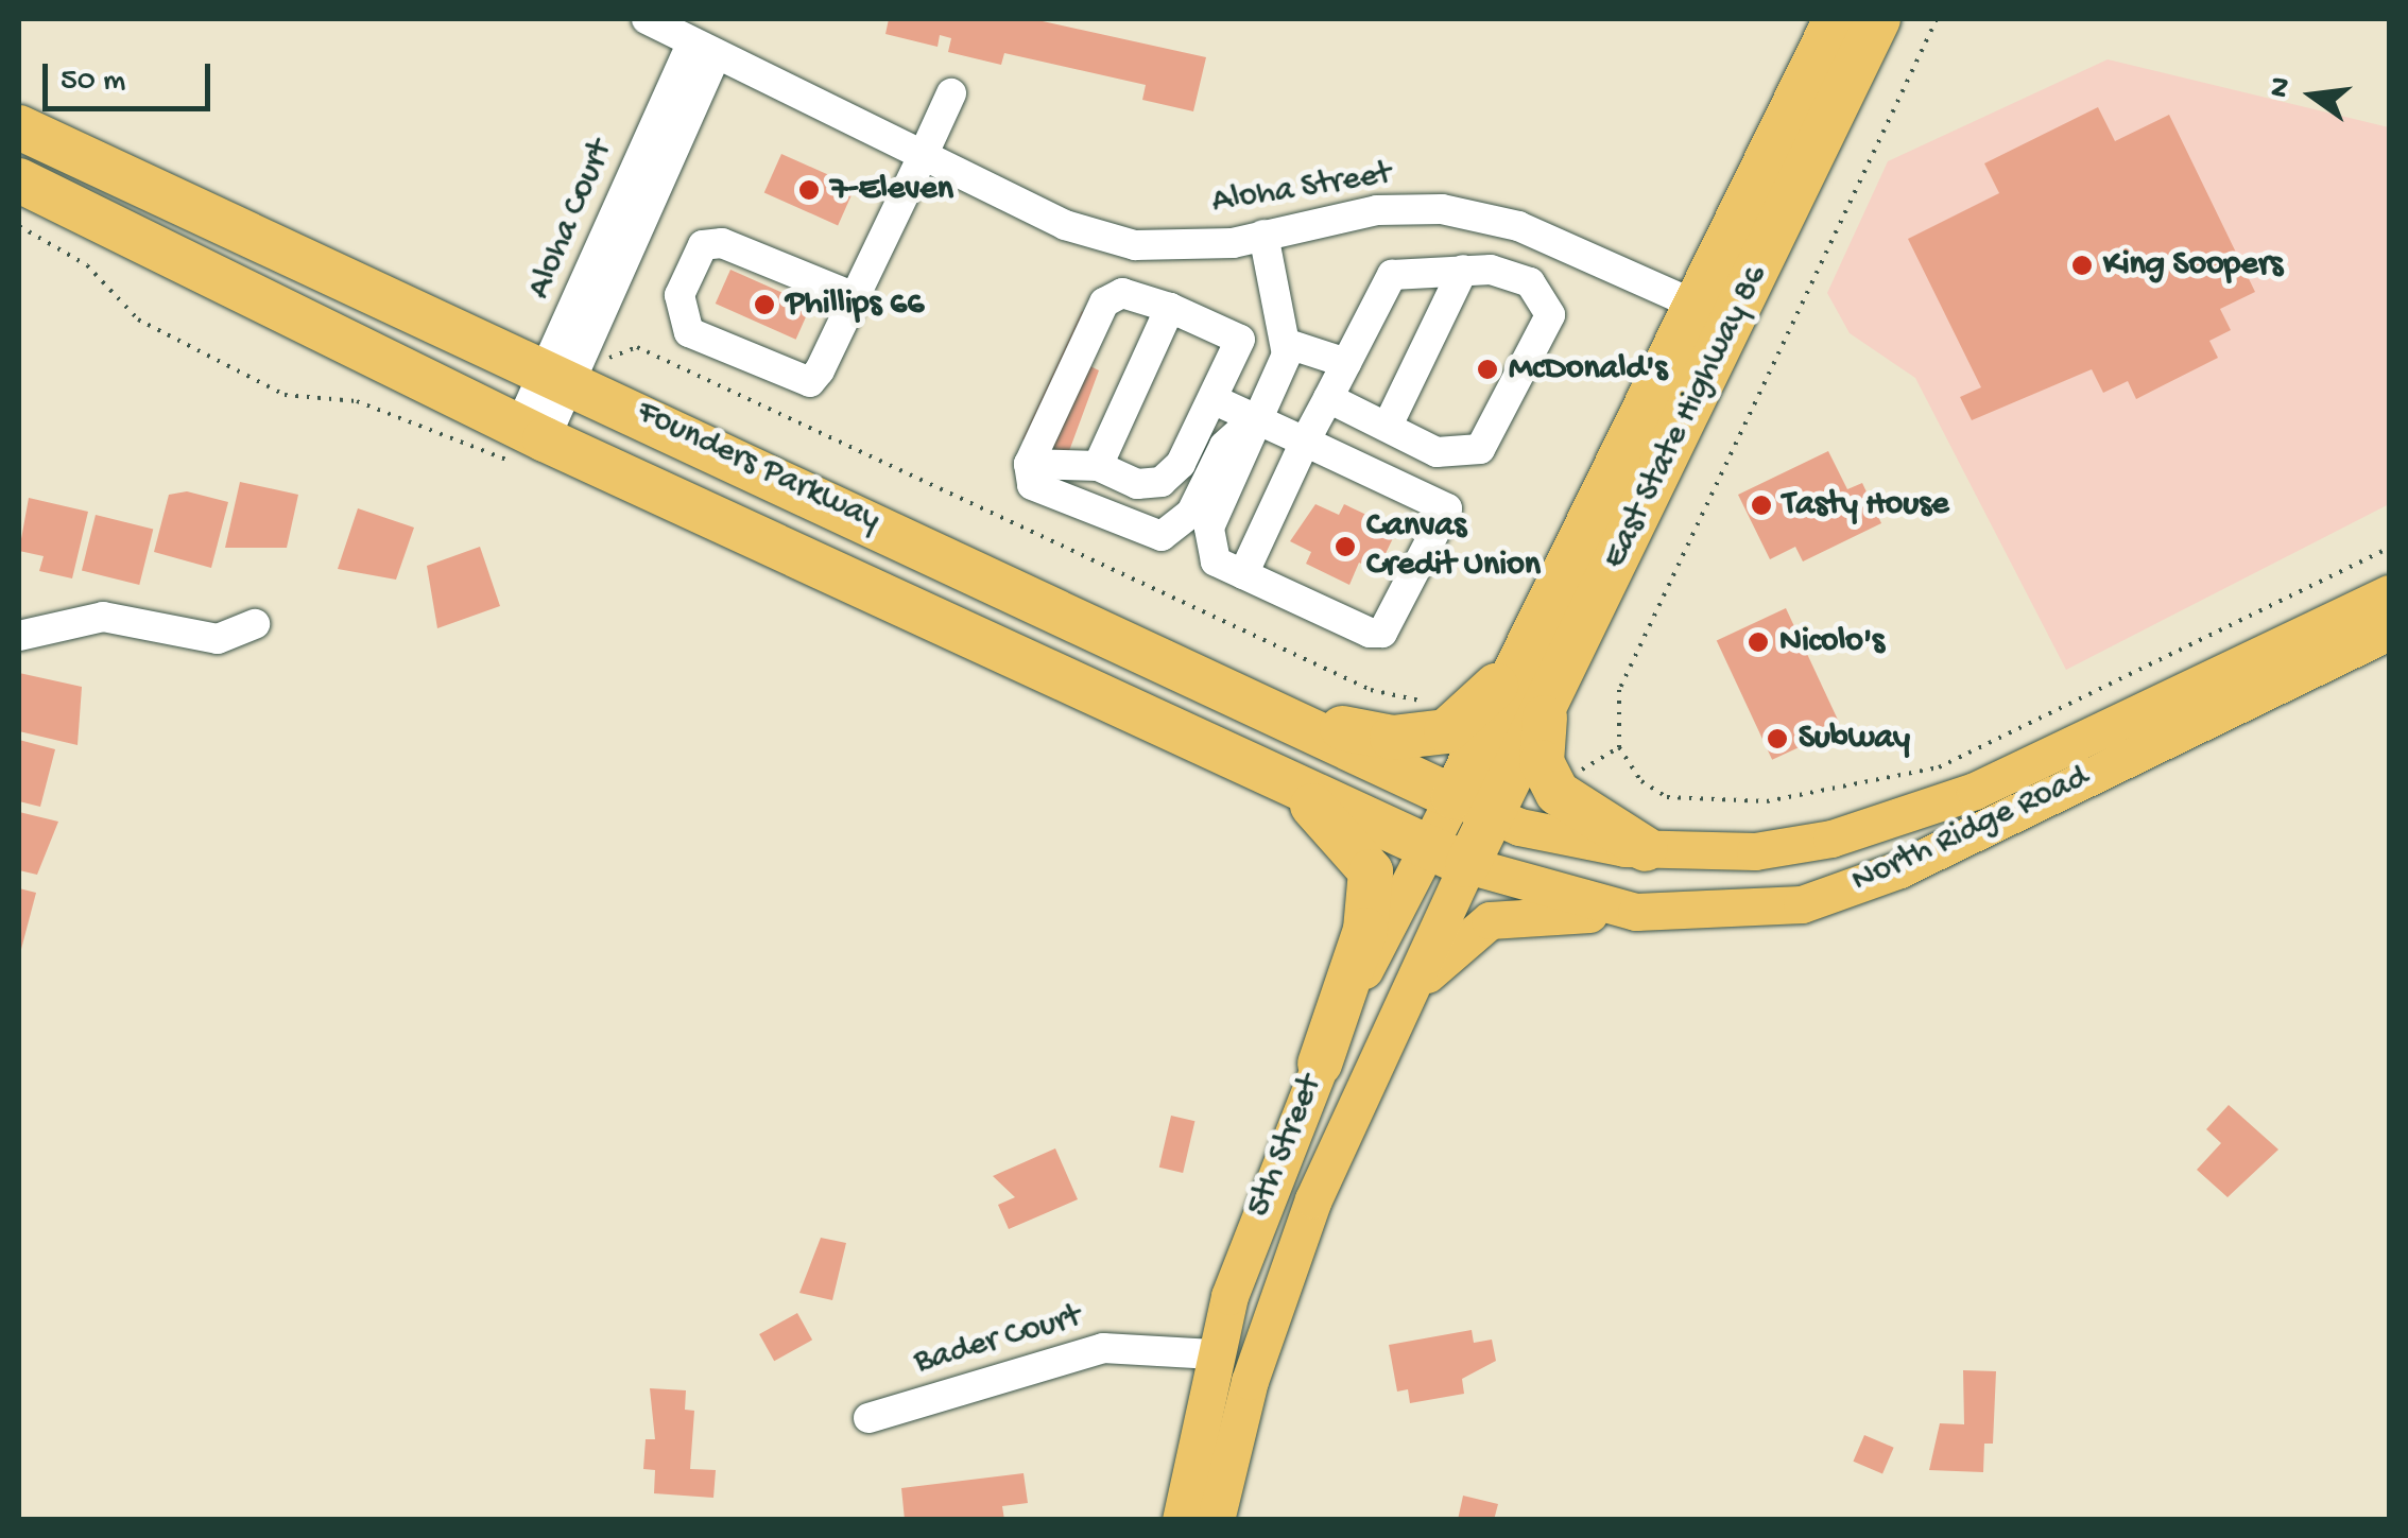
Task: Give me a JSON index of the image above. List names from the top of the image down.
{
  "streets": {
    "highway": ["East State Highway 86", "Founders Parkway", "5th Street"],
    "main road": ["North Ridge Road"],
    "street": ["Aloha Street", "Aloha Court", "Bader Court"]
  },
  "crossings": [
    ["Aloha Street", "Aloha Court"],
    ["Aloha Street", "East State Highway 86"],
    ["Aloha Court", "Founders Parkway"],
    ["East State Highway 86", "Founders Parkway"],
    ["East State Highway 86", "North Ridge Road"],
    ["East State Highway 86", "5th Street"],
    ["Founders Parkway", "North Ridge Road"],
    ["Founders Parkway", "5th Street"],
    ["North Ridge Road", "5th Street"],
    ["5th Street", "Bader Court"]
  ],
  "places": [
    "7-Eleven",
    "King Soopers",
    "Phillips 66",
    "McDonald's",
    "Tasty House",
    "Canvas Credit Union",
    "Nicolo's",
    "Subway"
  ],
  "scale_bar": "50 m",
  "north": "left"
}
